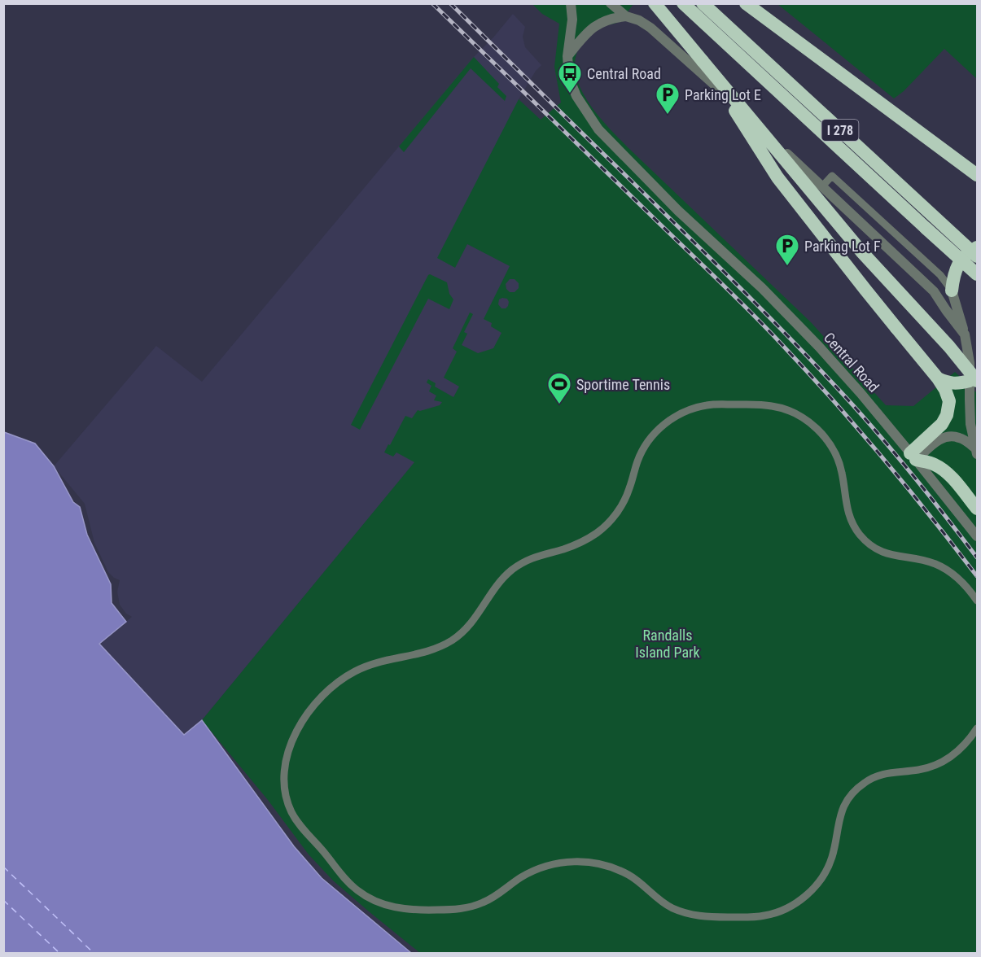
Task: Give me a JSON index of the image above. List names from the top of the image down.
{
  "streets": {
    "highway": ["I 278"],
    "street": ["Central Road"]
  },
  "parks": ["Randalls Island Park"],
  "places": {
    "bus stop": ["Central Road"],
    "parking": ["Parking Lot E", "Parking Lot F"],
    "sports": ["Sportime Tennis"]
  }
}
